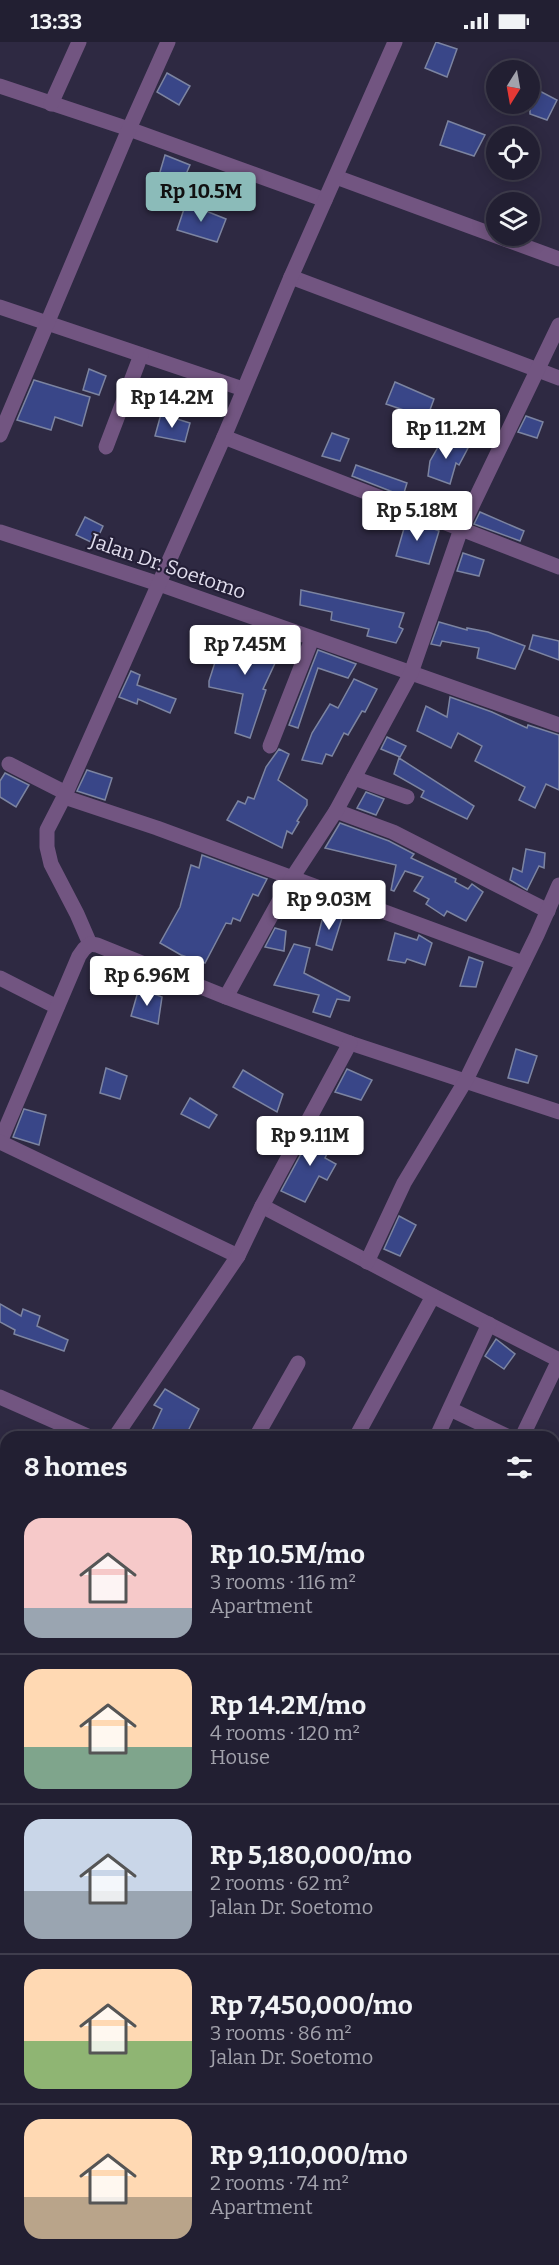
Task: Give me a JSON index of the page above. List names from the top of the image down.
{
  "streets": {
    "street": ["Jalan Dr. Soetomo"]
  },
  "north": "bottom",
  "page": {
    "status": "13:33",
    "price": [
      "Rp 10.5M",
      "Rp 14.2M",
      "Rp 11.2M",
      "Rp 5.18M",
      "Rp 7.45M",
      "Rp 9.03M",
      "Rp 6.96M",
      "Rp 9.11M"
    ],
    "heading": "8 homes",
    "list": [
      {
        "name": "Rp 10.5M/mo",
        "note": "3 rooms · 116 m² · Apartment"
      },
      {
        "name": "Rp 14.2M/mo",
        "note": "4 rooms · 120 m² · House"
      },
      {
        "name": "Rp 5,180,000/mo",
        "note": "2 rooms · 62 m² · Jalan Dr. Soetomo"
      },
      {
        "name": "Rp 7,450,000/mo",
        "note": "3 rooms · 86 m² · Jalan Dr. Soetomo"
      },
      {
        "name": "Rp 9,110,000/mo",
        "note": "2 rooms · 74 m² · Apartment"
      }
    ]
  }
}
